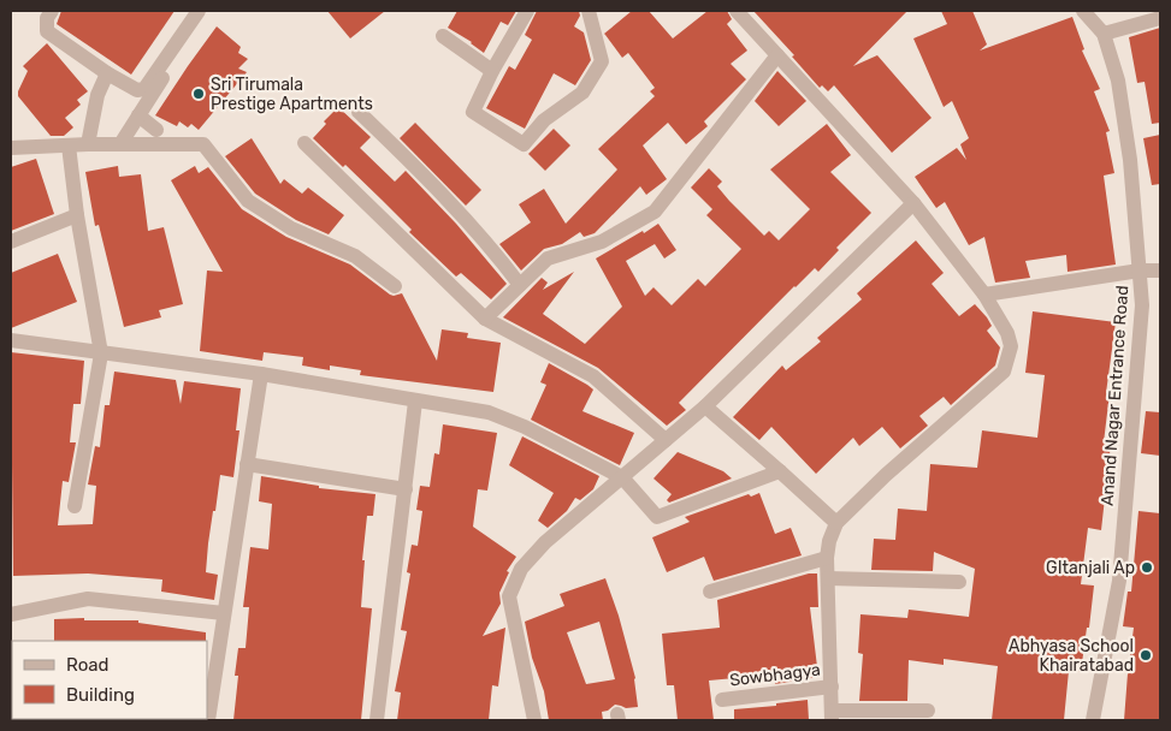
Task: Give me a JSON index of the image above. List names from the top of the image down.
{
  "streets": {
    "street": ["Anand Nagar Entrance Road", "Sowbhagya"]
  },
  "places": ["Sri Tirumala Prestige Apartments", "GItanjali Ap", "Abhyasa School Khairatabad"],
  "legend": ["Road", "Building"]
}
